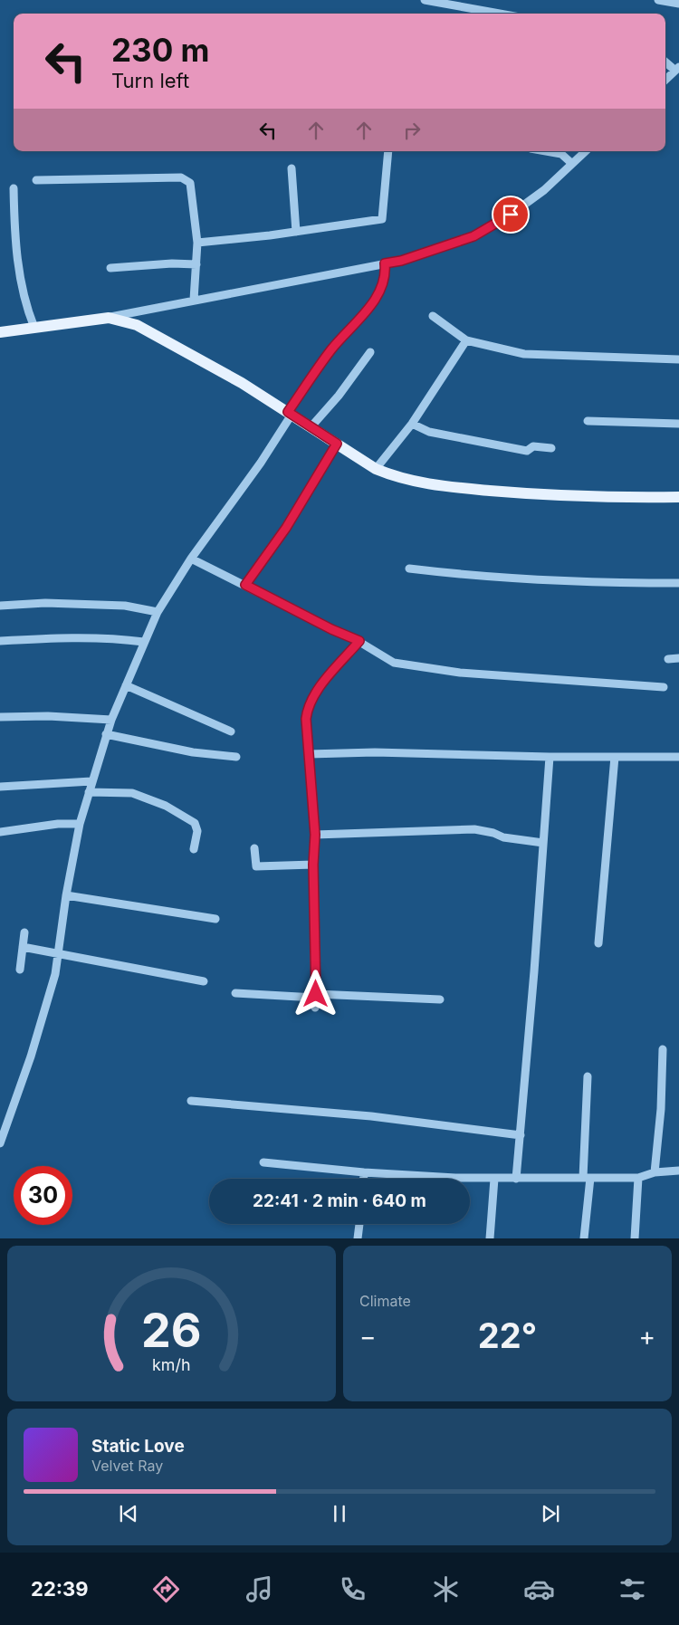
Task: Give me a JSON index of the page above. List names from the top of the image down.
{
  "page": {
    "turn": ["230 m", "Turn left"],
    "limit": "30",
    "trip": "22:41 · 2 min · 640 m",
    "tile": "Climate",
    "heat": ["−", "22°", "+"],
    "song": ["Static Love", "Velvet Ray"],
    "tabs": "22:39",
    "gauge": ["26", "km/h"]
  }
}
